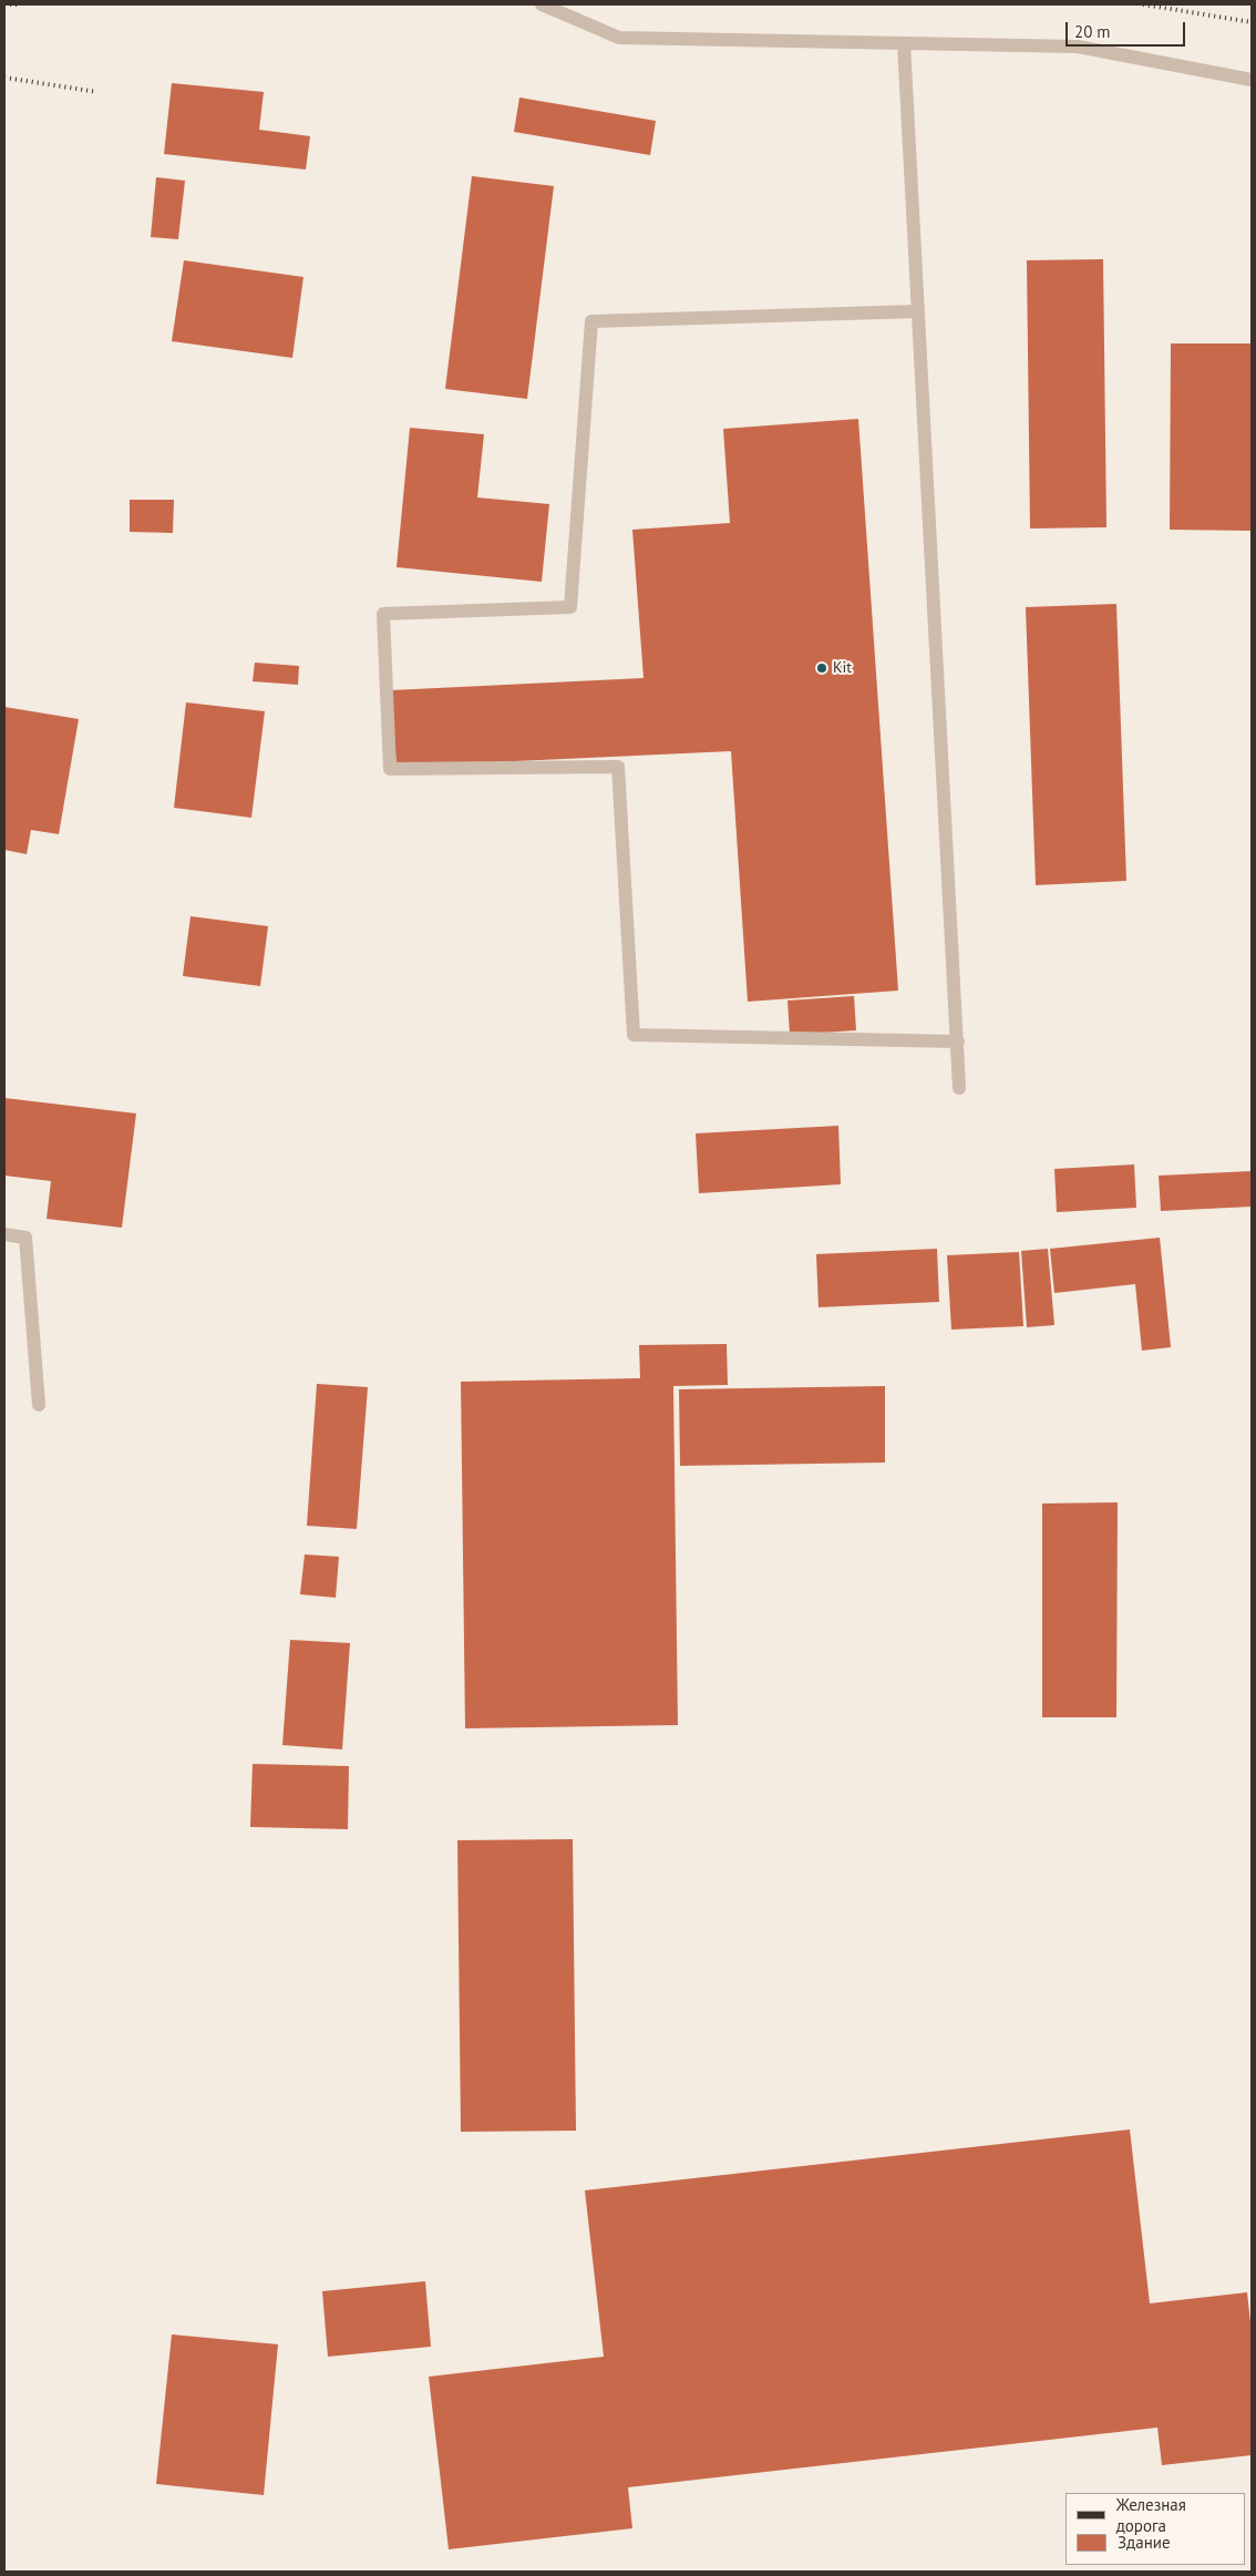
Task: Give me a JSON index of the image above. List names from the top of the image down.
{
  "places": ["Kit"],
  "legend": ["Железная дорога", "Здание"],
  "scale_bar": "20 m"
}
